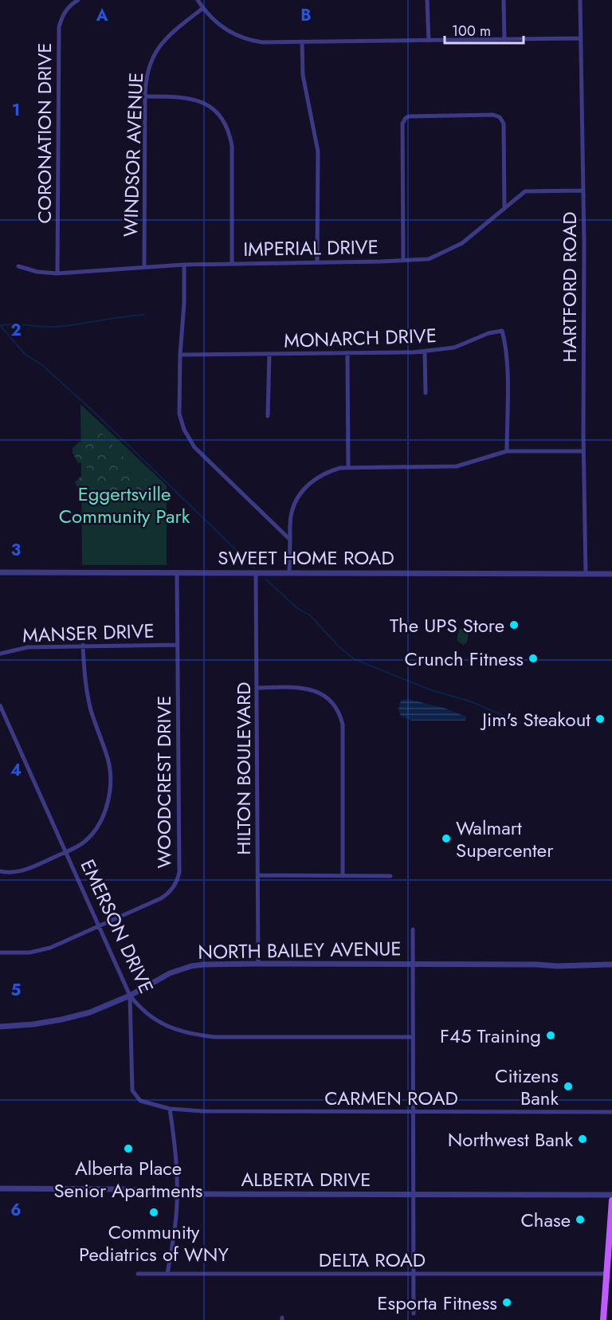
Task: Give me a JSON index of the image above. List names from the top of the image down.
{
  "streets": {
    "street": [
      "CORONATION DRIVE",
      "WINDSOR AVENUE",
      "IMPERIAL DRIVE",
      "HARTFORD ROAD",
      "MONARCH DRIVE",
      "SWEET HOME ROAD",
      "MANSER DRIVE",
      "HILTON BOULEVARD",
      "WOODCREST DRIVE",
      "EMERSON DRIVE",
      "NORTH BAILEY AVENUE",
      "CARMEN ROAD",
      "ALBERTA DRIVE",
      "DELTA ROAD"
    ]
  },
  "crossings": [
    ["CORONATION DRIVE", "IMPERIAL DRIVE"],
    ["WINDSOR AVENUE", "IMPERIAL DRIVE"],
    ["IMPERIAL DRIVE", "HARTFORD ROAD"],
    ["HARTFORD ROAD", "SWEET HOME ROAD"],
    ["SWEET HOME ROAD", "HILTON BOULEVARD"],
    ["SWEET HOME ROAD", "WOODCREST DRIVE"],
    ["MANSER DRIVE", "WOODCREST DRIVE"],
    ["HILTON BOULEVARD", "NORTH BAILEY AVENUE"],
    ["WOODCREST DRIVE", "EMERSON DRIVE"],
    ["EMERSON DRIVE", "NORTH BAILEY AVENUE"],
    ["EMERSON DRIVE", "CARMEN ROAD"],
    ["NORTH BAILEY AVENUE", "CARMEN ROAD"]
  ],
  "parks": ["Eggertsville Community Park"],
  "places": [
    "The UPS Store",
    "Crunch Fitness",
    "Jim's Steakout",
    "Walmart Supercenter",
    "F45 Training",
    "Citizens Bank",
    "Northwest Bank",
    "Alberta Place Senior Apartments",
    "Community Pediatrics of WNY",
    "Chase",
    "Esporta Fitness"
  ],
  "scale_bar": "100 m",
  "grid": {
    "columns": ["A", "B"],
    "rows": [
      "1",
      "2",
      "3",
      "4",
      "5",
      "6"
    ]
  }
}
